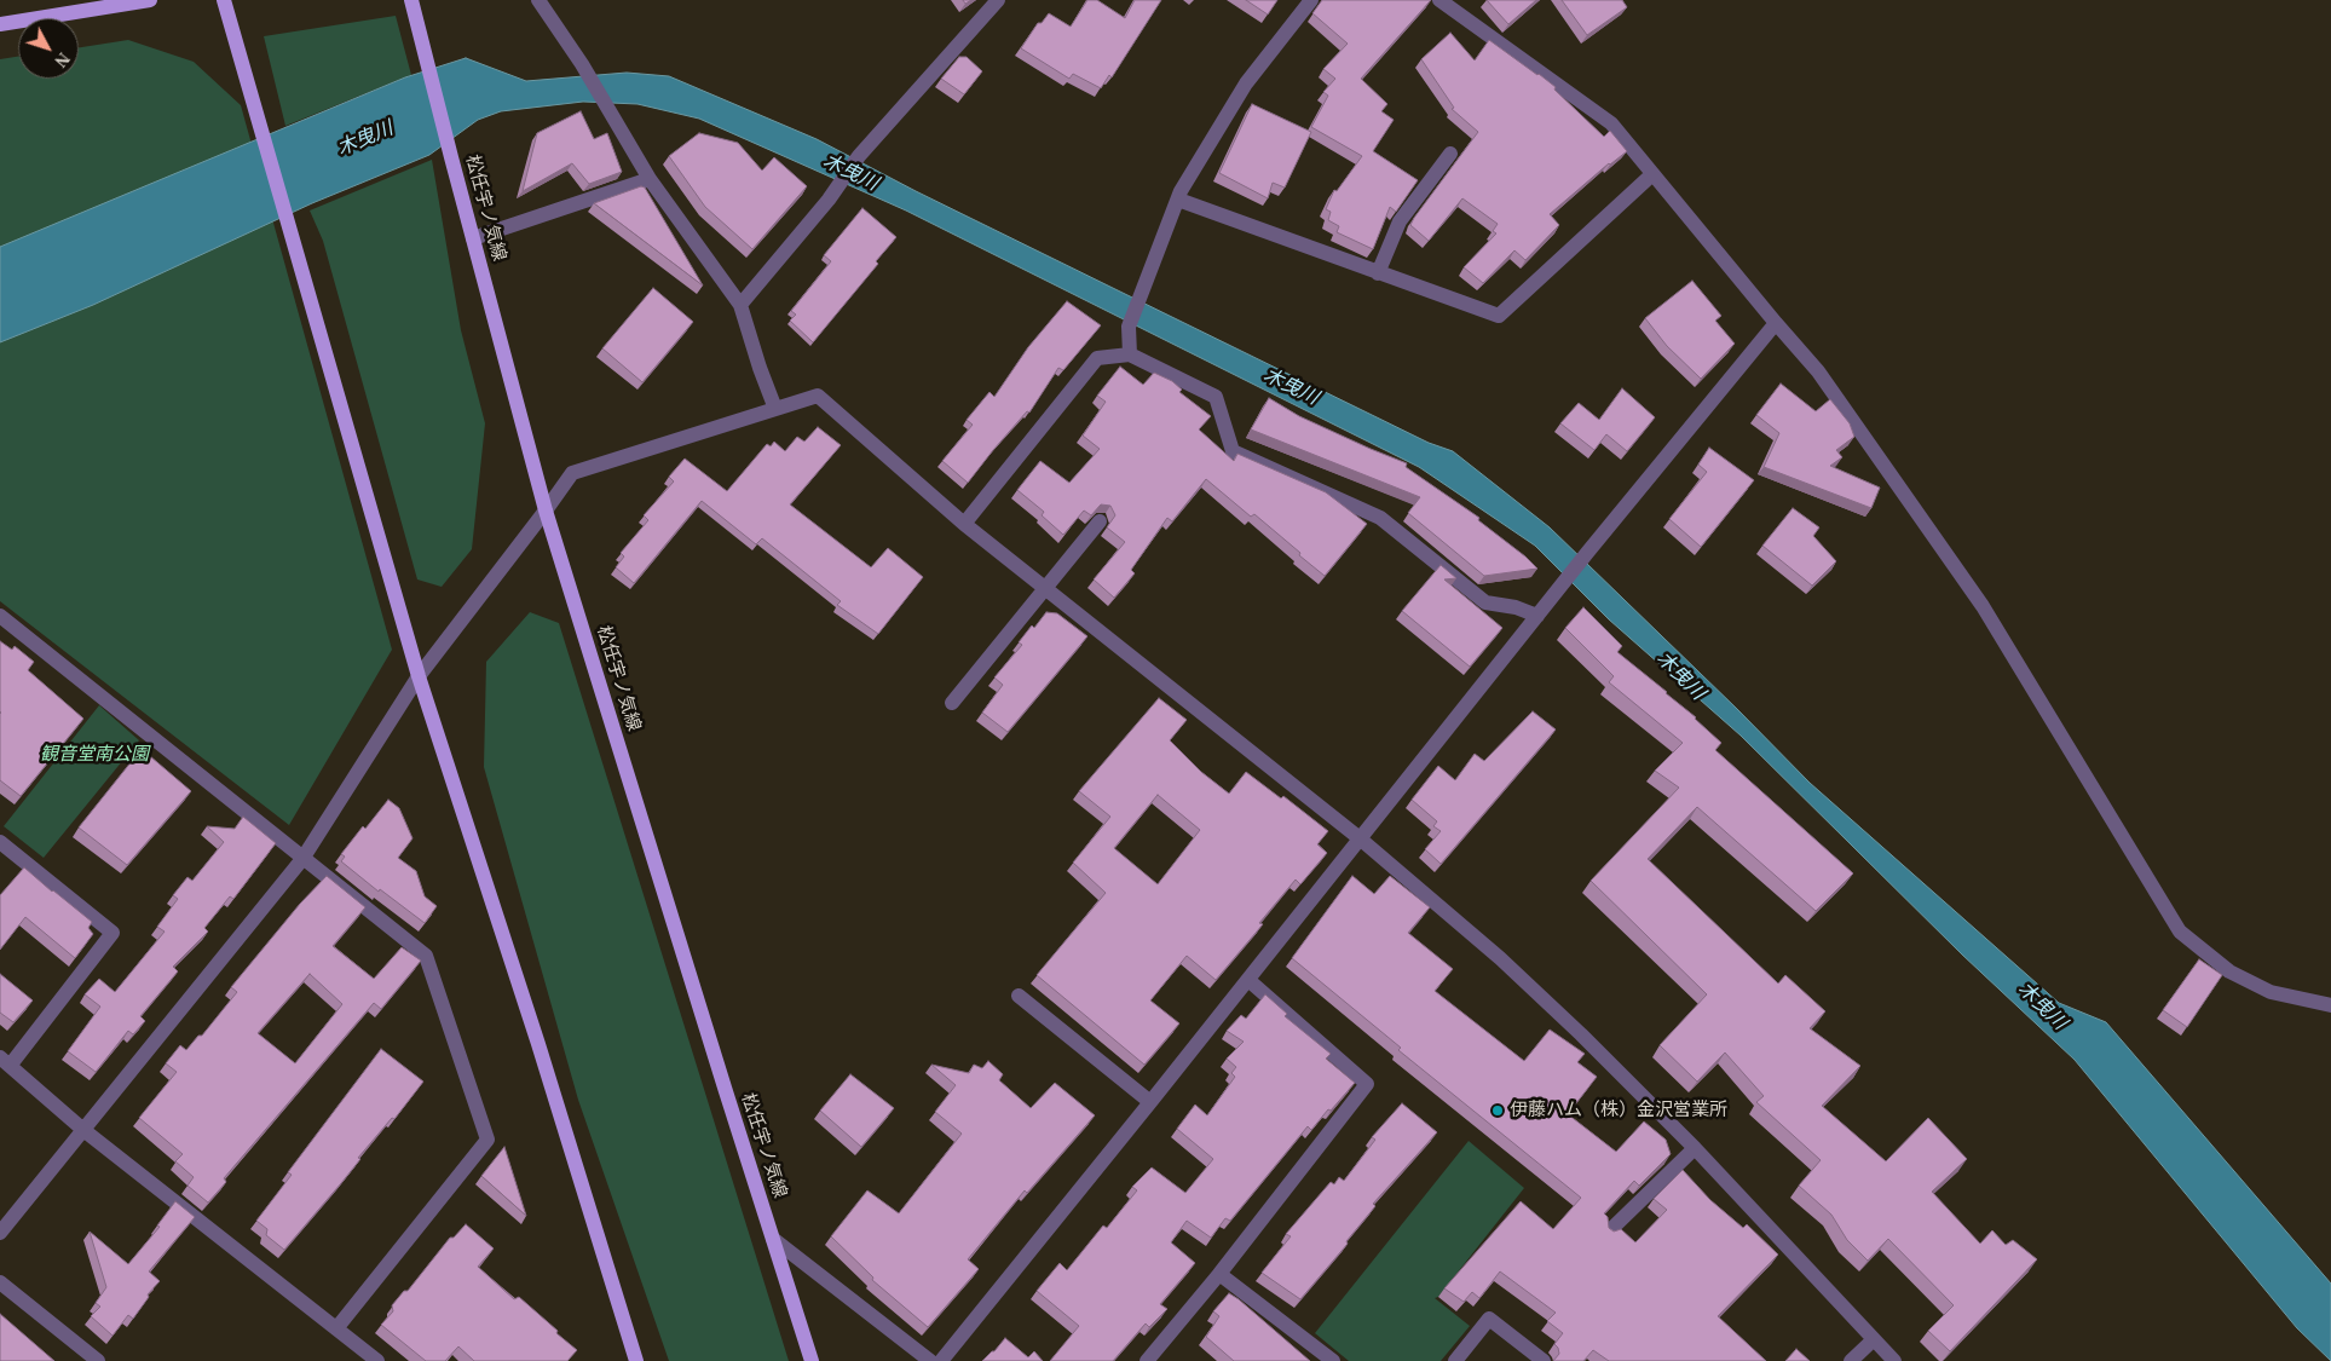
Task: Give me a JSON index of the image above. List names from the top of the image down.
{
  "streets": {
    "main road": ["松任宇ノ気線"]
  },
  "water": ["木曳川"],
  "parks": ["観音堂南公園"],
  "places": ["伊藤ハム（株）金沢営業所"],
  "north": "bottom right"
}
